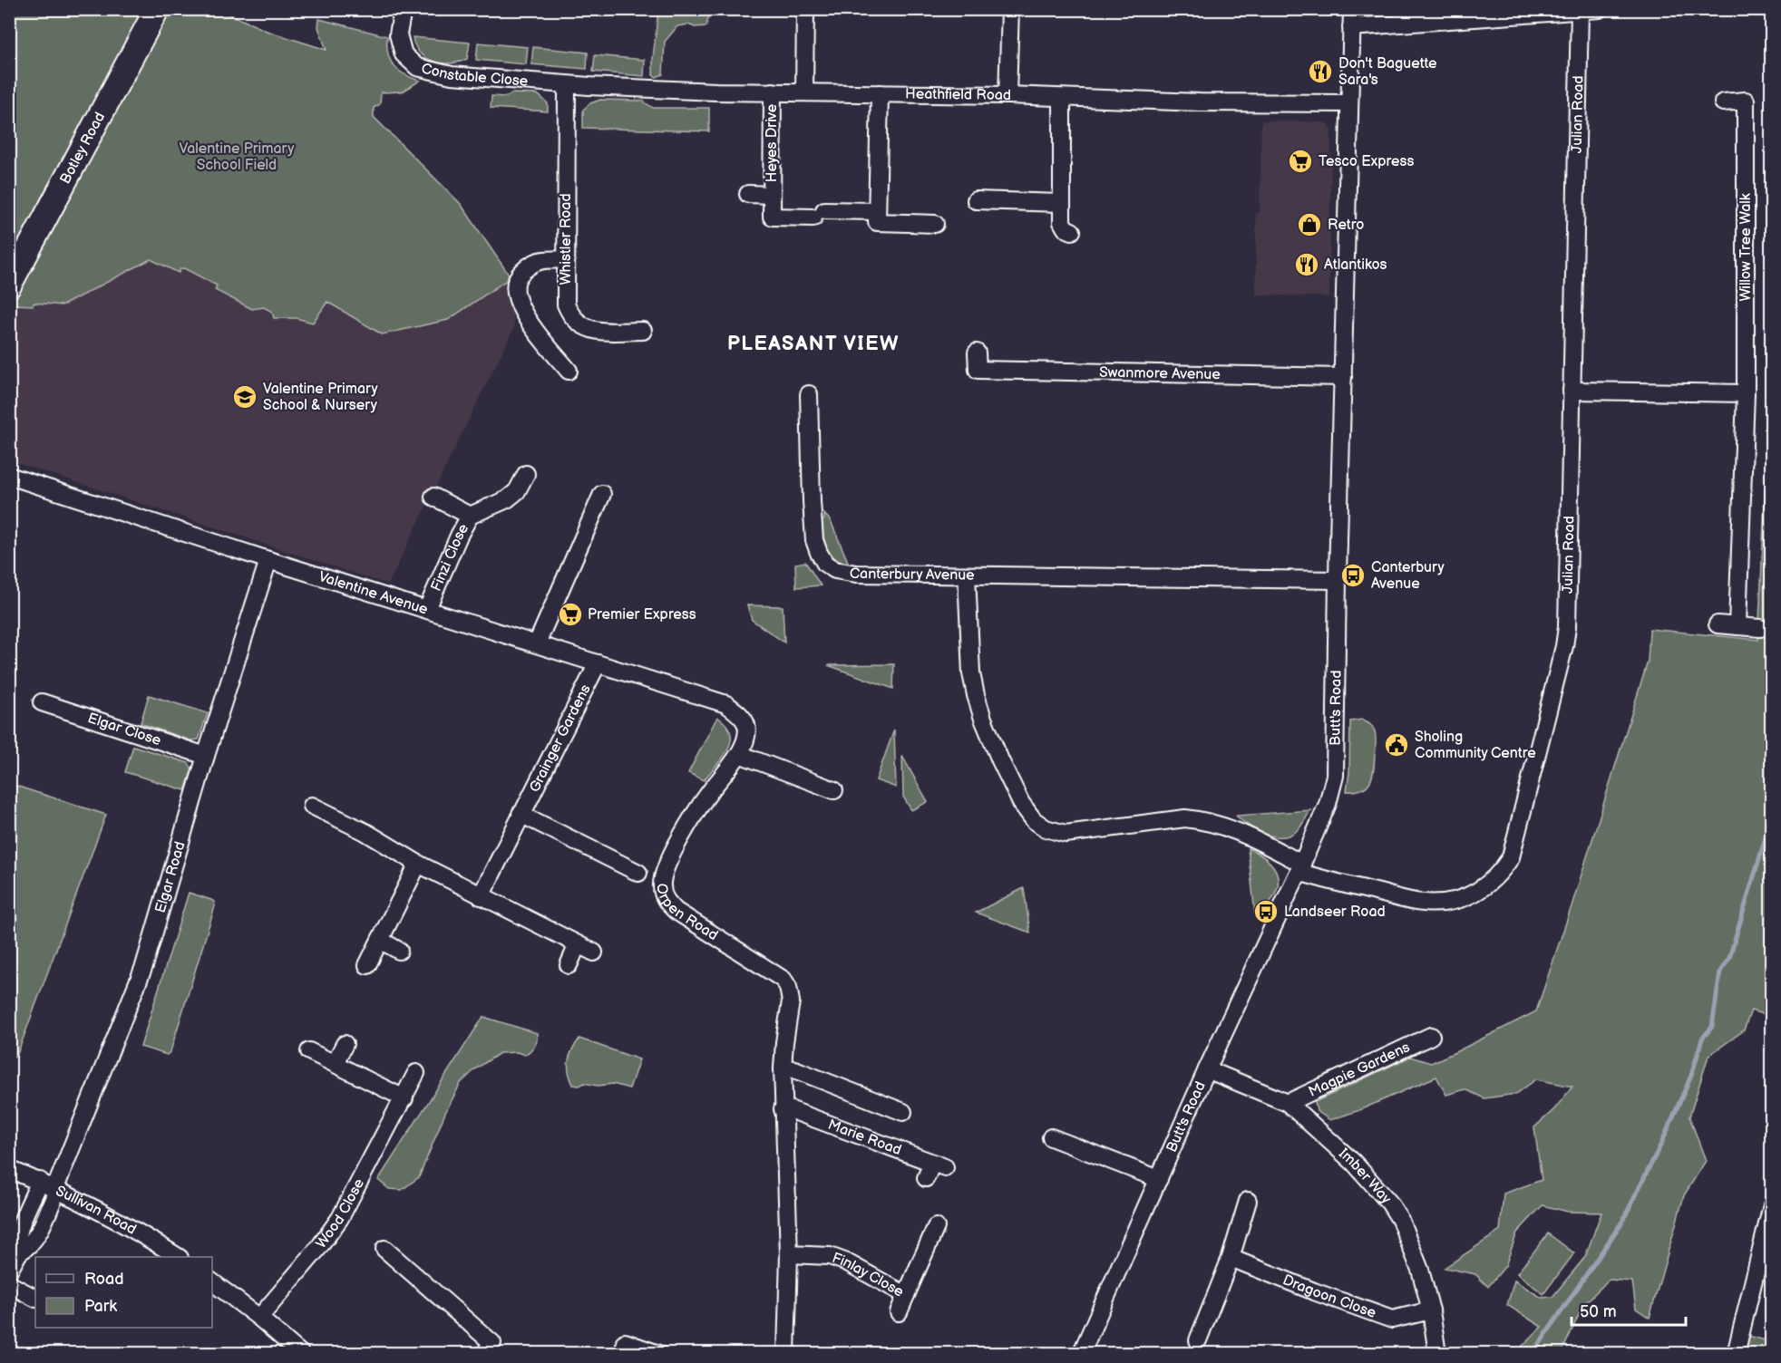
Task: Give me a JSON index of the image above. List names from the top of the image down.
{
  "streets": {
    "main road": ["Botley Road"],
    "street": [
      "Constable Close",
      "Heathfield Road",
      "Julian Road",
      "Heyes Drive",
      "Whistler Road",
      "Willow Tree Walk",
      "Swanmore Avenue",
      "Finzi Close",
      "Canterbury Avenue",
      "Valentine Avenue",
      "Butt's Road",
      "Elgar Close",
      "Grainger Gardens",
      "Elgar Road",
      "Orpen Road",
      "Magpie Gardens",
      "Marie Road",
      "Imber Way",
      "Sullivan Road",
      "Wood Close",
      "Finlay Close",
      "Dragoon Close"
    ]
  },
  "crossings": [
    ["Constable Close", "Heathfield Road"],
    ["Constable Close", "Whistler Road"],
    ["Heathfield Road", "Heyes Drive"],
    ["Heathfield Road", "Whistler Road"],
    ["Heathfield Road", "Butt's Road"],
    ["Julian Road", "Butt's Road"],
    ["Swanmore Avenue", "Butt's Road"],
    ["Finzi Close", "Valentine Avenue"],
    ["Canterbury Avenue", "Butt's Road"],
    ["Valentine Avenue", "Grainger Gardens"],
    ["Valentine Avenue", "Elgar Road"],
    ["Valentine Avenue", "Orpen Road"],
    ["Butt's Road", "Imber Way"],
    ["Elgar Close", "Elgar Road"],
    ["Elgar Road", "Sullivan Road"],
    ["Orpen Road", "Marie Road"],
    ["Orpen Road", "Finlay Close"],
    ["Magpie Gardens", "Imber Way"],
    ["Imber Way", "Dragoon Close"]
  ],
  "districts": ["PLEASANT VIEW"],
  "parks": ["Valentine Primary School Field"],
  "places": {
    "restaurant": ["Don't Baguette Sara's", "Atlantikos"],
    "supermarket": ["Tesco Express", "Premier Express"],
    "shop": ["Retro"],
    "school or university": ["Valentine Primary School & Nursery"],
    "bus stop": ["Canterbury Avenue", "Landseer Road"],
    "public building": ["Sholing Community Centre"]
  },
  "legend": ["Road", "Park"],
  "scale_bar": "50 m"
}
